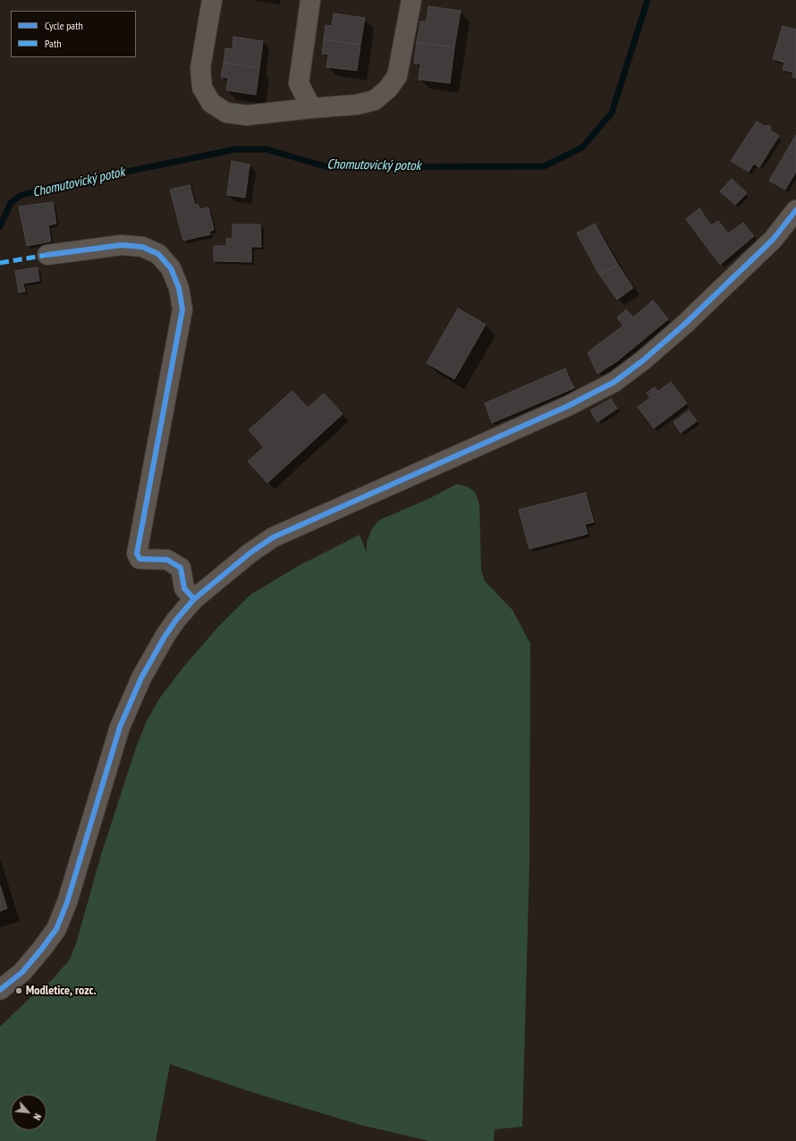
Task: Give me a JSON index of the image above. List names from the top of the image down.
{
  "water": ["Chomutovický potok"],
  "places": ["Modletice, rozc."],
  "legend": ["Cycle path", "Path"],
  "north": "bottom right"
}
